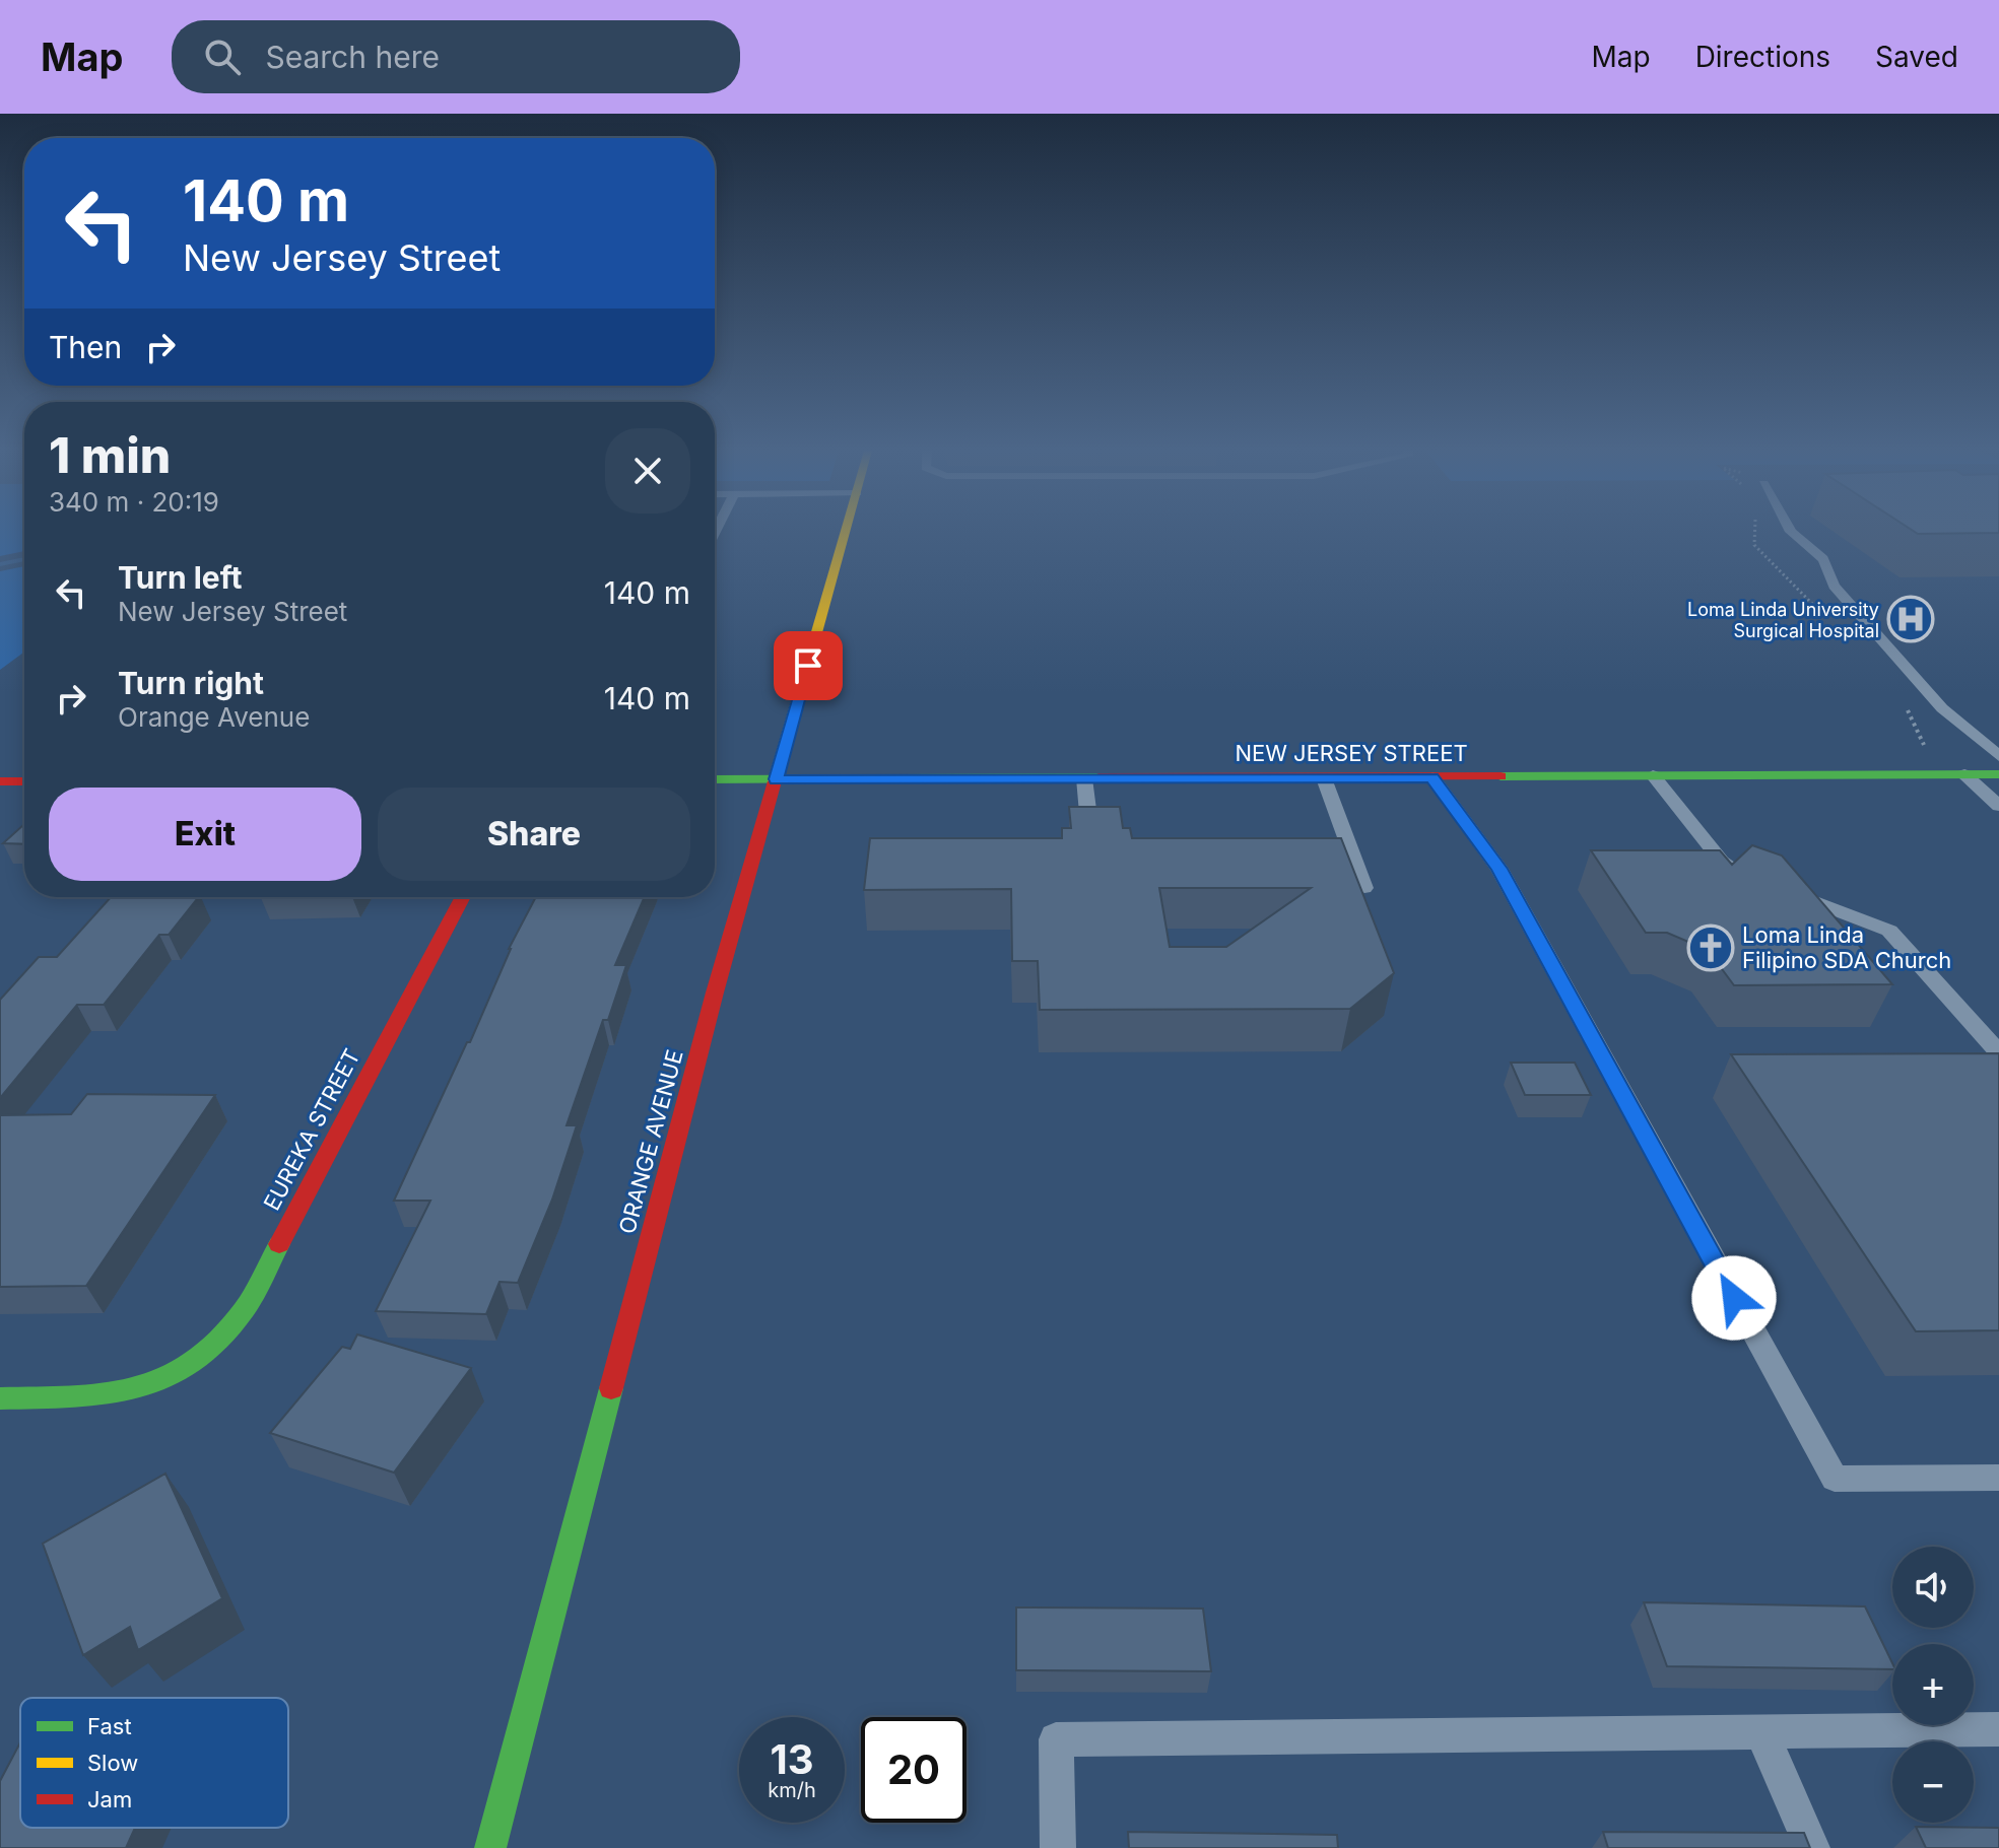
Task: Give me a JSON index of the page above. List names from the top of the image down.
{
  "streets": {
    "street": ["NEW JERSEY STREET", "EUREKA STREET", "ORANGE AVENUE"]
  },
  "crossings": [
    ["NEW JERSEY STREET", "ORANGE AVENUE"]
  ],
  "places": {
    "hospital": ["Loma Linda University Surgical Hospital"],
    "church": ["Loma Linda Filipino SDA Church"]
  },
  "legend": ["Fast", "Slow", "Jam"],
  "page": {
    "header": "Map",
    "search": "Search here",
    "nav": ["Map", "Directions", "Saved"],
    "turn": ["140 m", "New Jersey Street"],
    "then": "Then",
    "heading": ["1 min", "340 m · 20:19"],
    "list": [
      {
        "name": "Turn left",
        "note": "New Jersey Street",
        "value": "140 m"
      },
      {
        "name": "Turn right",
        "note": "Orange Avenue",
        "value": "140 m"
      }
    ],
    "buttons": ["Exit", "Share"],
    "map_buttons": ["+", "−"],
    "speed": "13 km/h",
    "limit": "20"
  }
}
